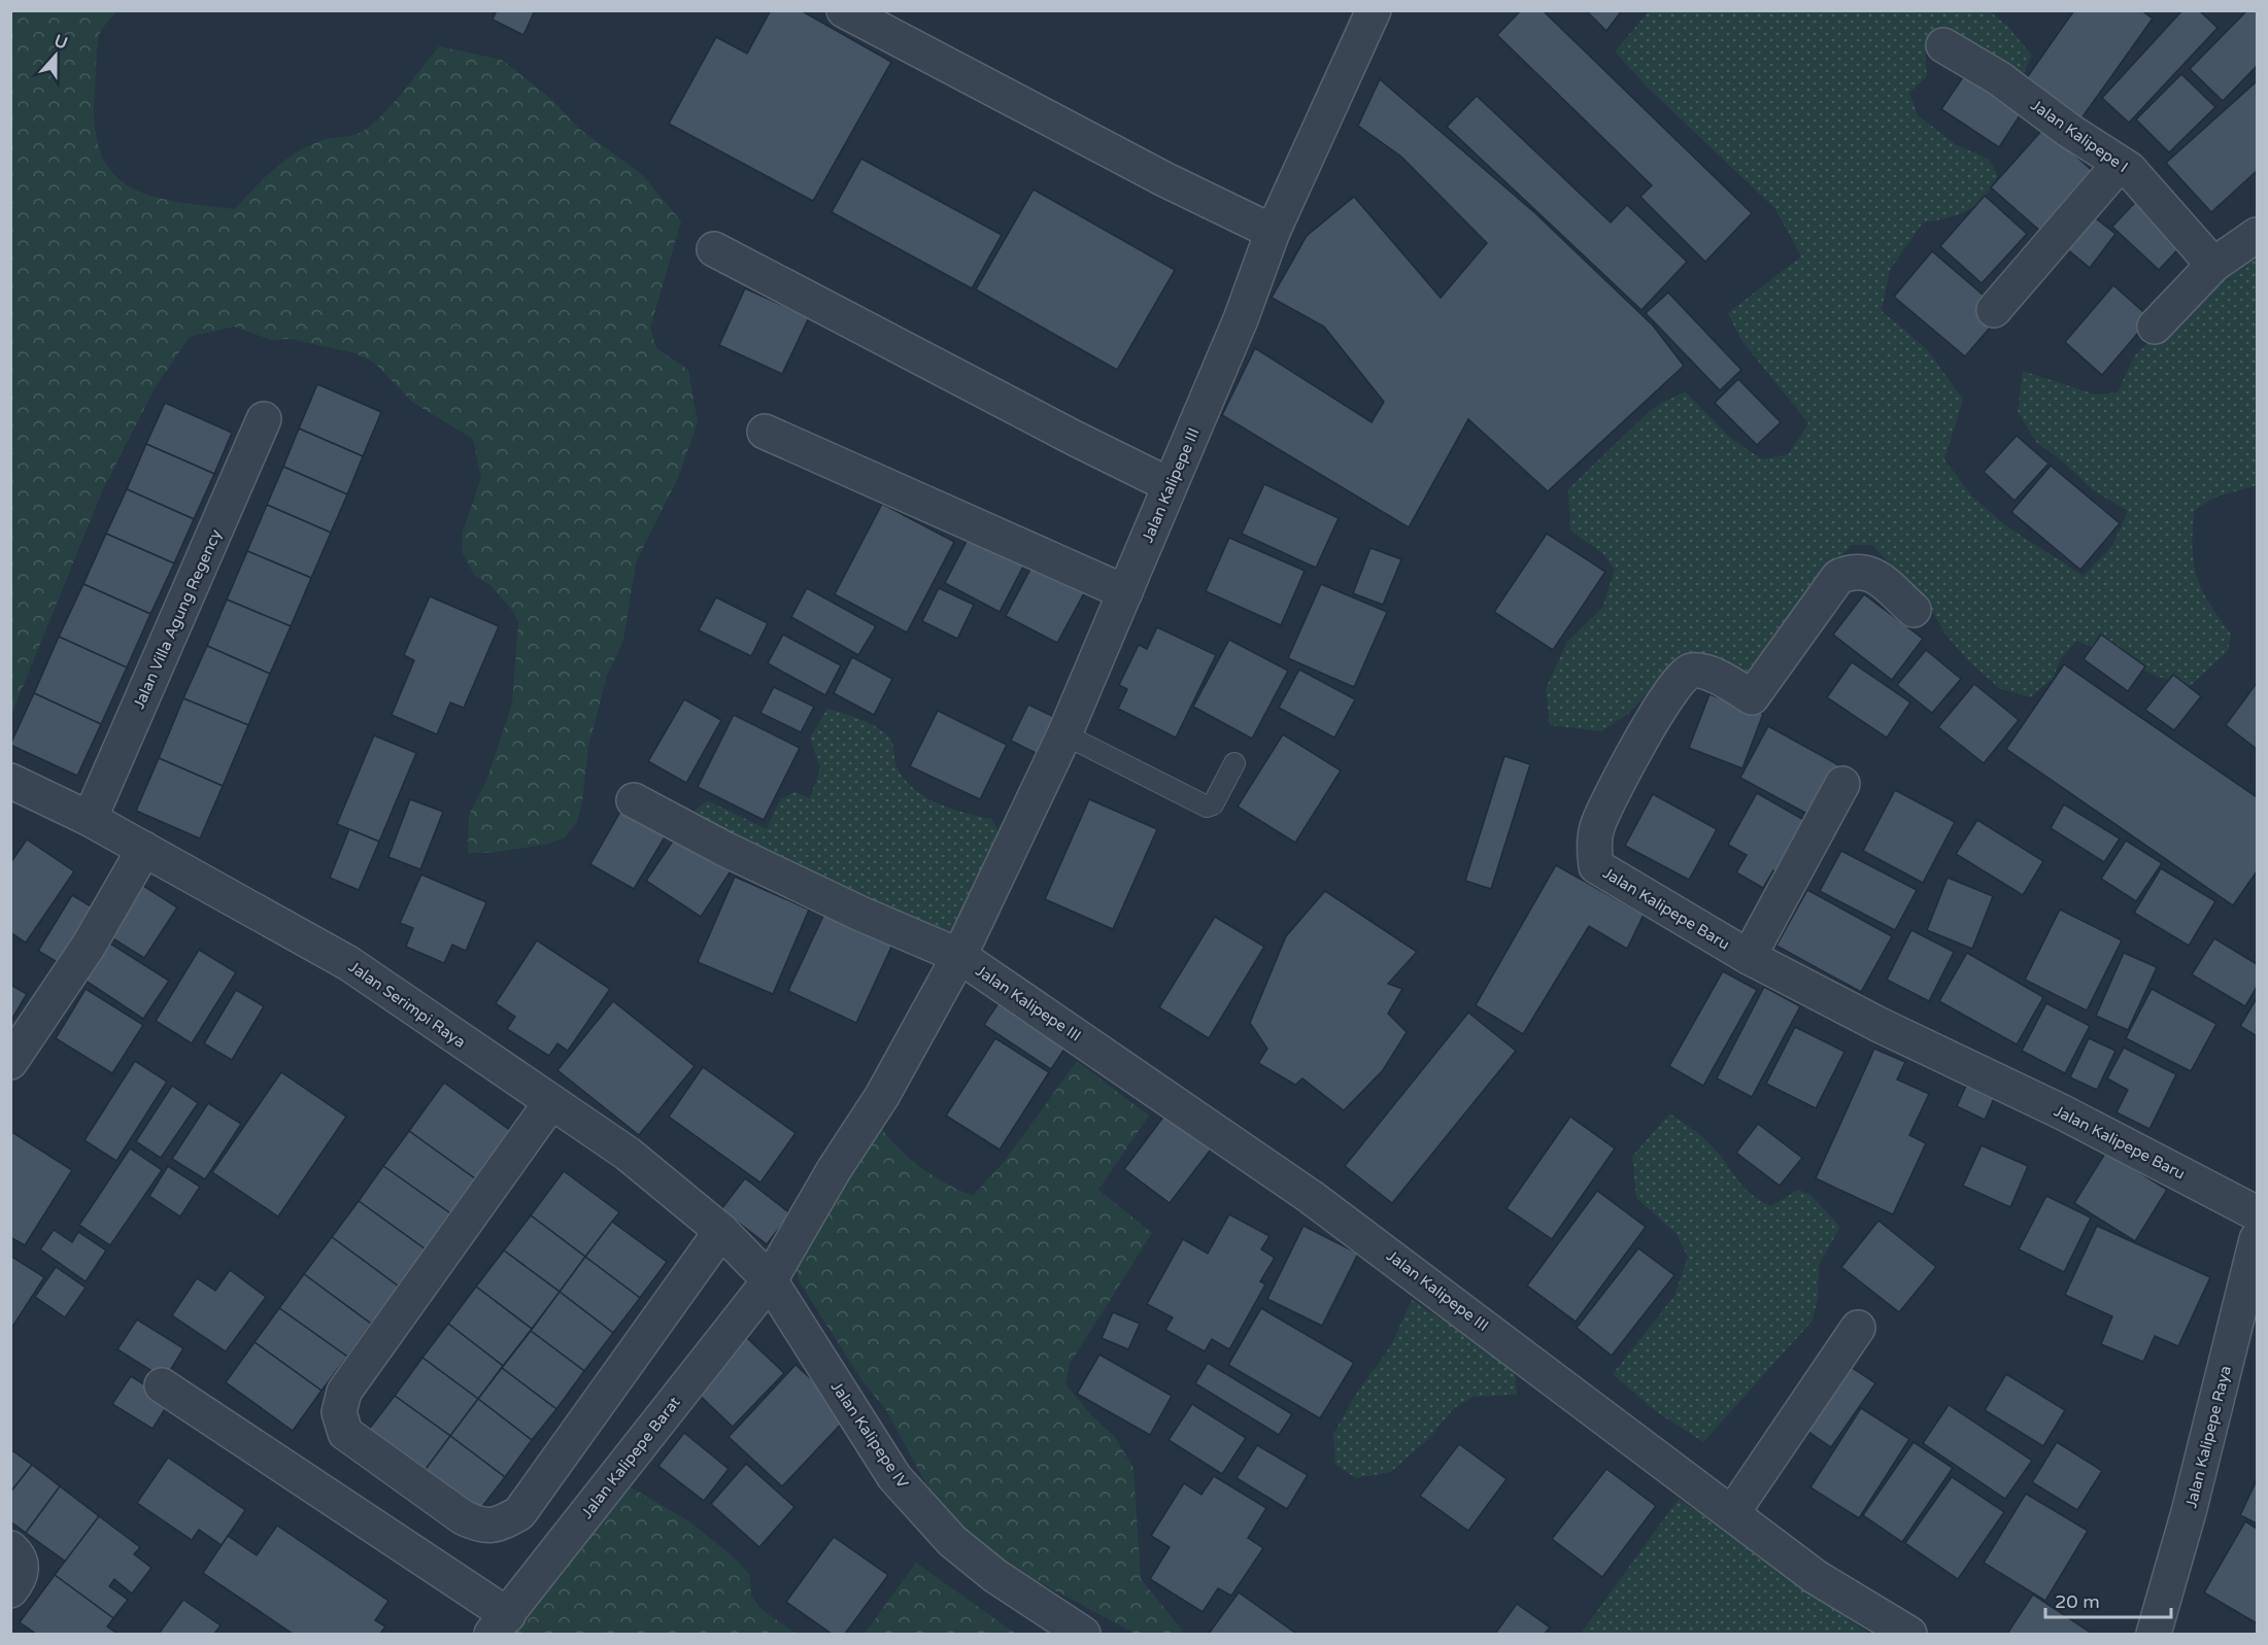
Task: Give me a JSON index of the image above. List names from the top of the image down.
{
  "streets": {
    "street": [
      "Jalan Kalipepe I",
      "Jalan Kalipepe III",
      "Jalan Villa Agung Regency",
      "Jalan Kalipepe Baru",
      "Jalan Serimpi Raya",
      "Jalan Kalipepe IV",
      "Jalan Kalipepe Raya",
      "Jalan Kalipepe Barat"
    ]
  },
  "crossings": [
    ["Jalan Kalipepe III", "Jalan Serimpi Raya"],
    ["Jalan Kalipepe III", "Jalan Kalipepe IV"],
    ["Jalan Kalipepe III", "Jalan Kalipepe Barat"],
    ["Jalan Villa Agung Regency", "Jalan Serimpi Raya"],
    ["Jalan Serimpi Raya", "Jalan Kalipepe IV"],
    ["Jalan Serimpi Raya", "Jalan Kalipepe Barat"],
    ["Jalan Kalipepe IV", "Jalan Kalipepe Barat"]
  ],
  "scale_bar": "20 m",
  "north": "top"
}
